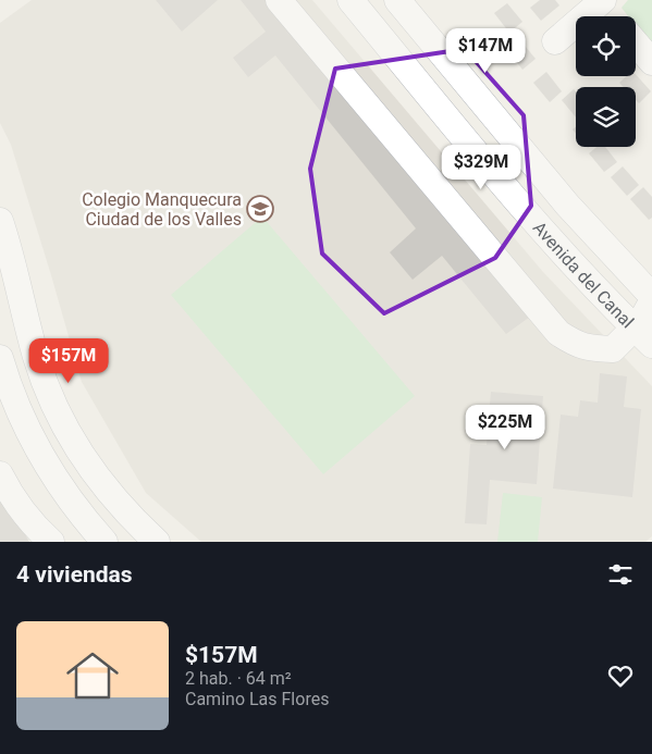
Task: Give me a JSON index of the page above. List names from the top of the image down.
{
  "streets": {
    "street": ["Avenida del Canal"]
  },
  "places": {
    "school or university": ["Colegio Manquecura Ciudad de los Valles"]
  },
  "page": {
    "price": [
      "$147M",
      "$329M",
      "$157M",
      "$225M"
    ],
    "heading": "4 viviendas",
    "list": [
      {
        "name": "$157M",
        "note": "2 hab. · 64 m² · Camino Las Flores"
      }
    ]
  }
}
